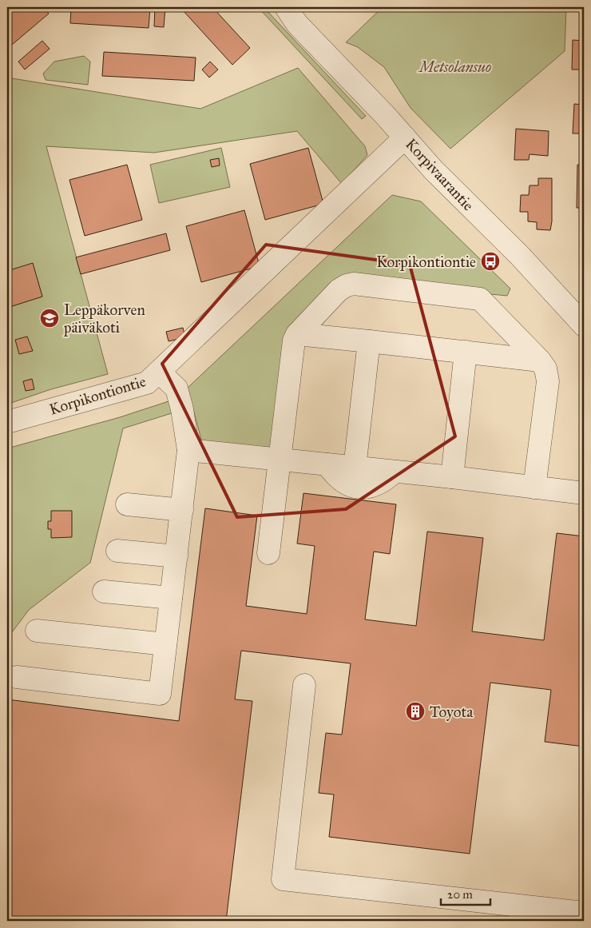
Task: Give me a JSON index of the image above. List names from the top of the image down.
{
  "streets": {
    "street": ["Korpivaarantie", "Korpikontiontie"]
  },
  "crossings": [
    ["Korpivaarantie", "Korpikontiontie"]
  ],
  "parks": ["Metsolansuo"],
  "places": {
    "bus stop": ["Korpikontiontie"],
    "school or university": ["Leppäkorven päiväkoti"],
    "building": ["Toyota"]
  },
  "scale_bar": "20 m"
}
